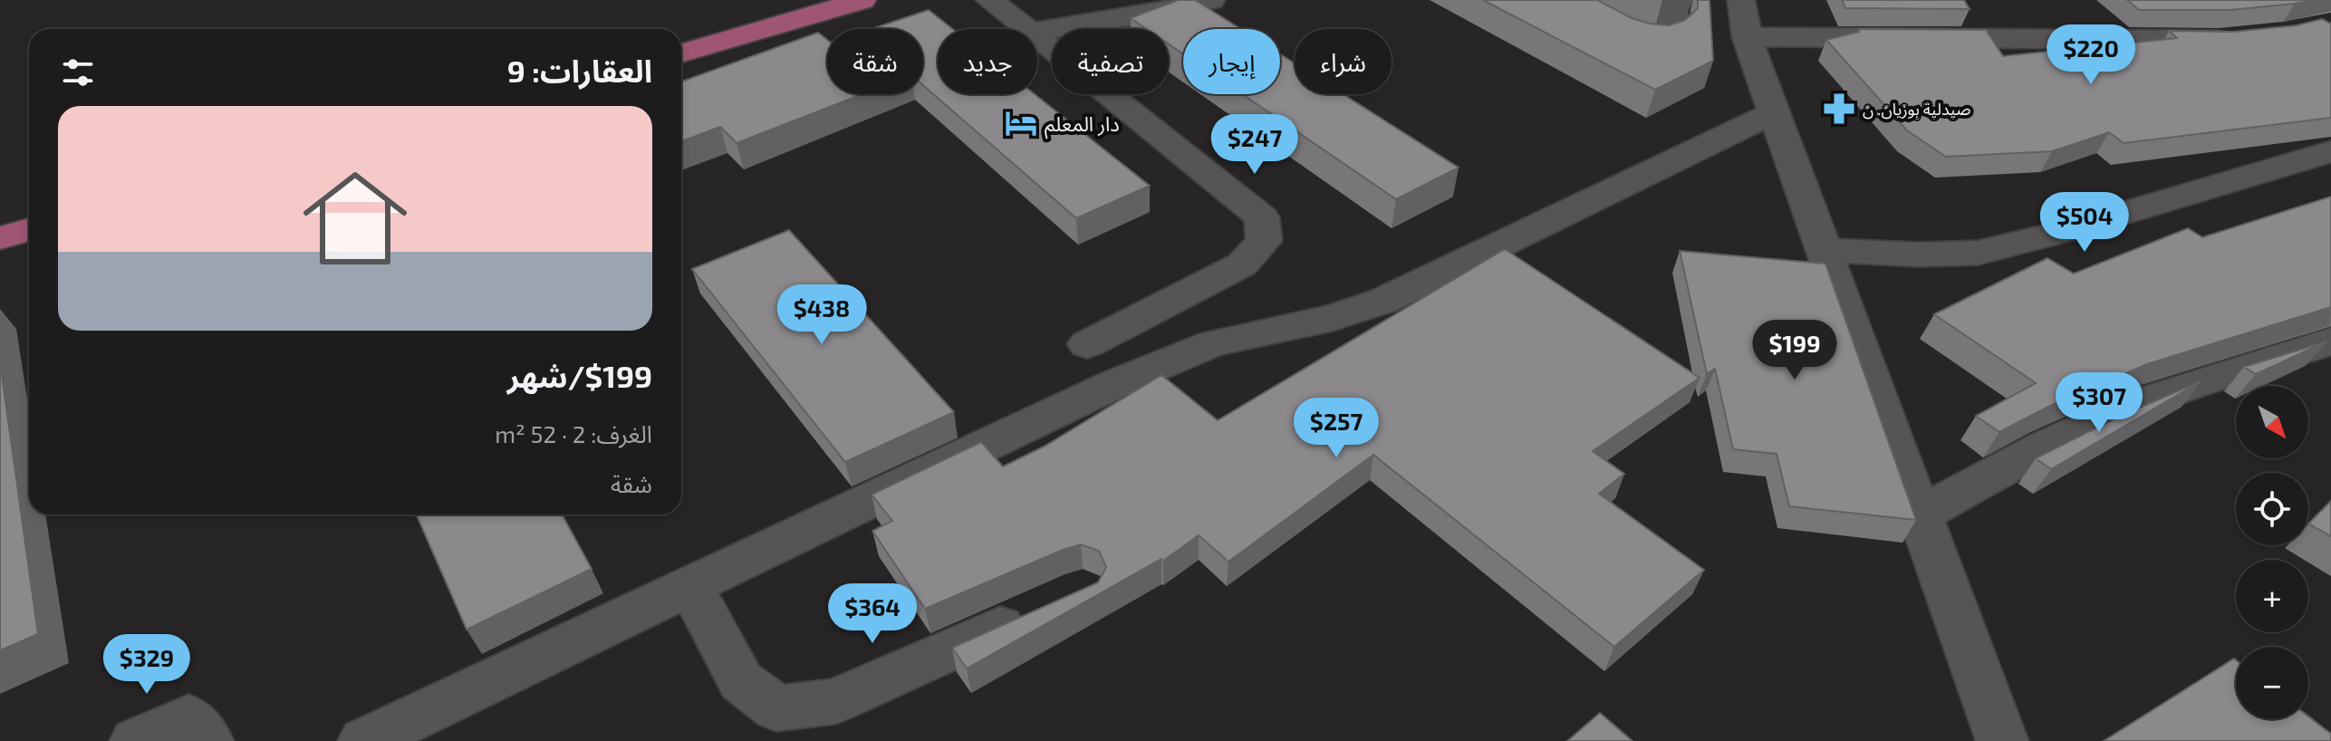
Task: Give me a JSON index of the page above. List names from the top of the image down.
{
  "places": {
    "pharmacy": ["صيدلية بوزيان. ن"],
    "hotel": ["دار المعلم"]
  },
  "north": "bottom right",
  "page": {
    "price": [
      "$220",
      "$247",
      "$504",
      "$438",
      "$199",
      "$307",
      "$257",
      "$364",
      "$329"
    ],
    "chip": [
      "شراء",
      "إيجار",
      "تصفية",
      "جديد",
      "شقة"
    ],
    "heading": "العقارات: 9",
    "list": [
      {
        "name": "$199/شهر",
        "note": "الغرف: 2 · 52 m² · شقة"
      }
    ],
    "map_buttons": ["+", "−"]
  }
}
